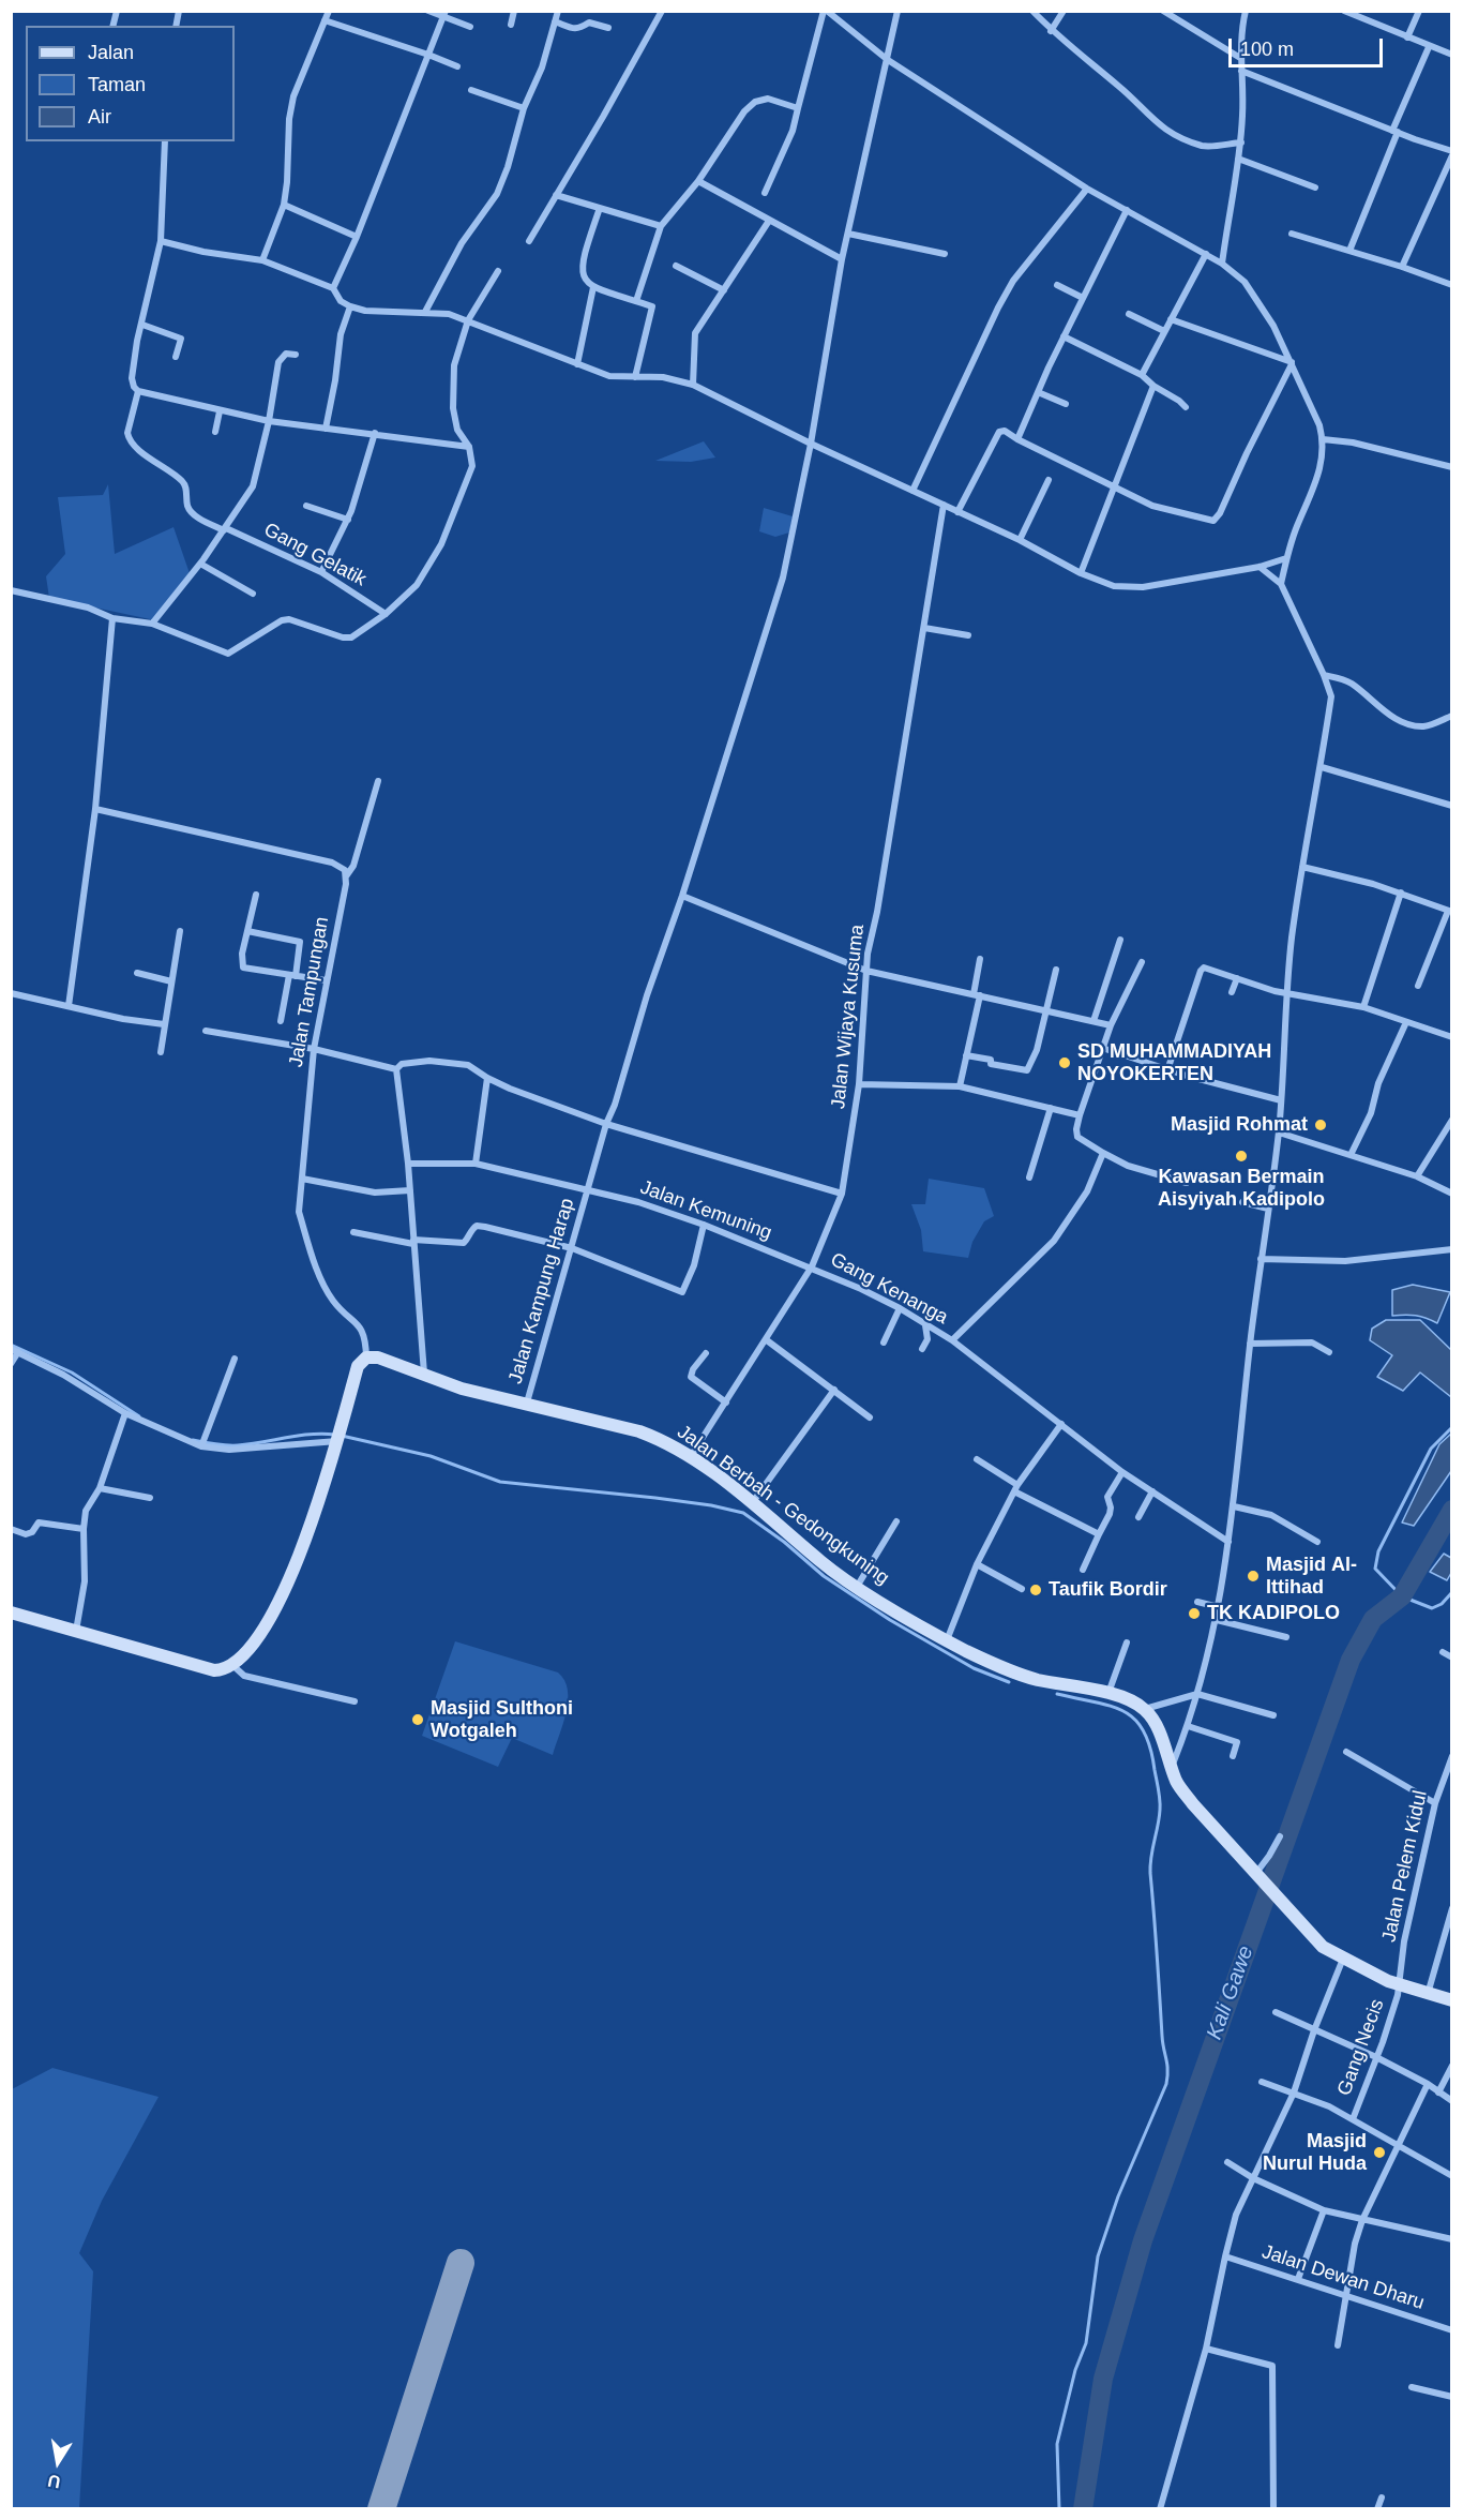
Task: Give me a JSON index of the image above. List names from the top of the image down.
{
  "streets": {
    "main road": ["Jalan Berbah - Gedongkuning"],
    "street": [
      "Gang Gelatik",
      "Jalan Tampungan",
      "Jalan Wijaya Kusuma",
      "Jalan Kemuning",
      "Gang Kenanga",
      "Jalan Kampung Harap",
      "Jalan Pelem Kidul",
      "Gang Necis",
      "Jalan Dewan Dharu"
    ]
  },
  "crossings": [
    ["Jalan Tampungan", "Jalan Berbah - Gedongkuning"],
    ["Jalan Wijaya Kusuma", "Jalan Kemuning"],
    ["Jalan Wijaya Kusuma", "Gang Kenanga"],
    ["Jalan Wijaya Kusuma", "Jalan Berbah - Gedongkuning"],
    ["Jalan Kemuning", "Gang Kenanga"],
    ["Jalan Kemuning", "Jalan Kampung Harap"],
    ["Jalan Kampung Harap", "Jalan Berbah - Gedongkuning"],
    ["Jalan Pelem Kidul", "Gang Necis"]
  ],
  "water": ["Kali Gawe"],
  "places": [
    "SD MUHAMMADIYAH NOYOKERTEN",
    "Masjid Rohmat",
    "Kawasan Bermain Aisyiyah Kadipolo",
    "Masjid Al- Ittihad",
    "Taufik Bordir",
    "TK KADIPOLO",
    "Masjid Sulthoni Wotgaleh",
    "Masjid Nurul Huda"
  ],
  "legend": ["Jalan", "Taman", "Air"],
  "scale_bar": "100 m",
  "north": "bottom"
}
